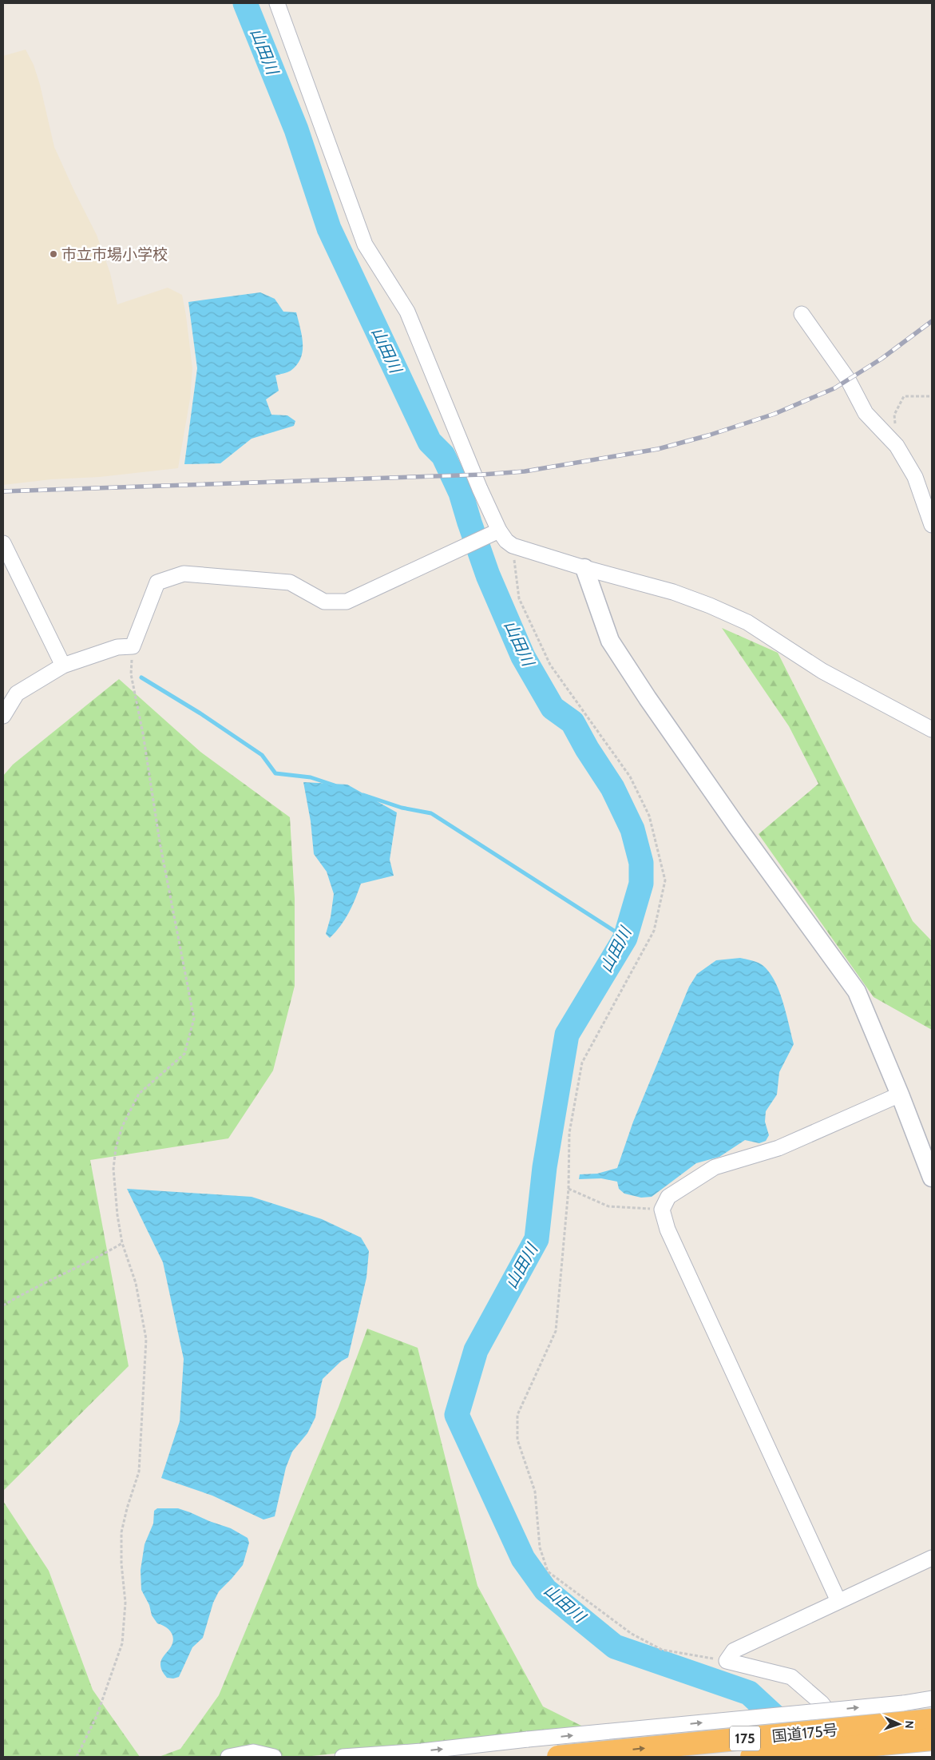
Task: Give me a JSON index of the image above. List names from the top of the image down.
{
  "streets": {
    "highway": ["国道175号", "175"]
  },
  "water": ["山田川"],
  "places": ["市立市場小学校"],
  "north": "right"
}
